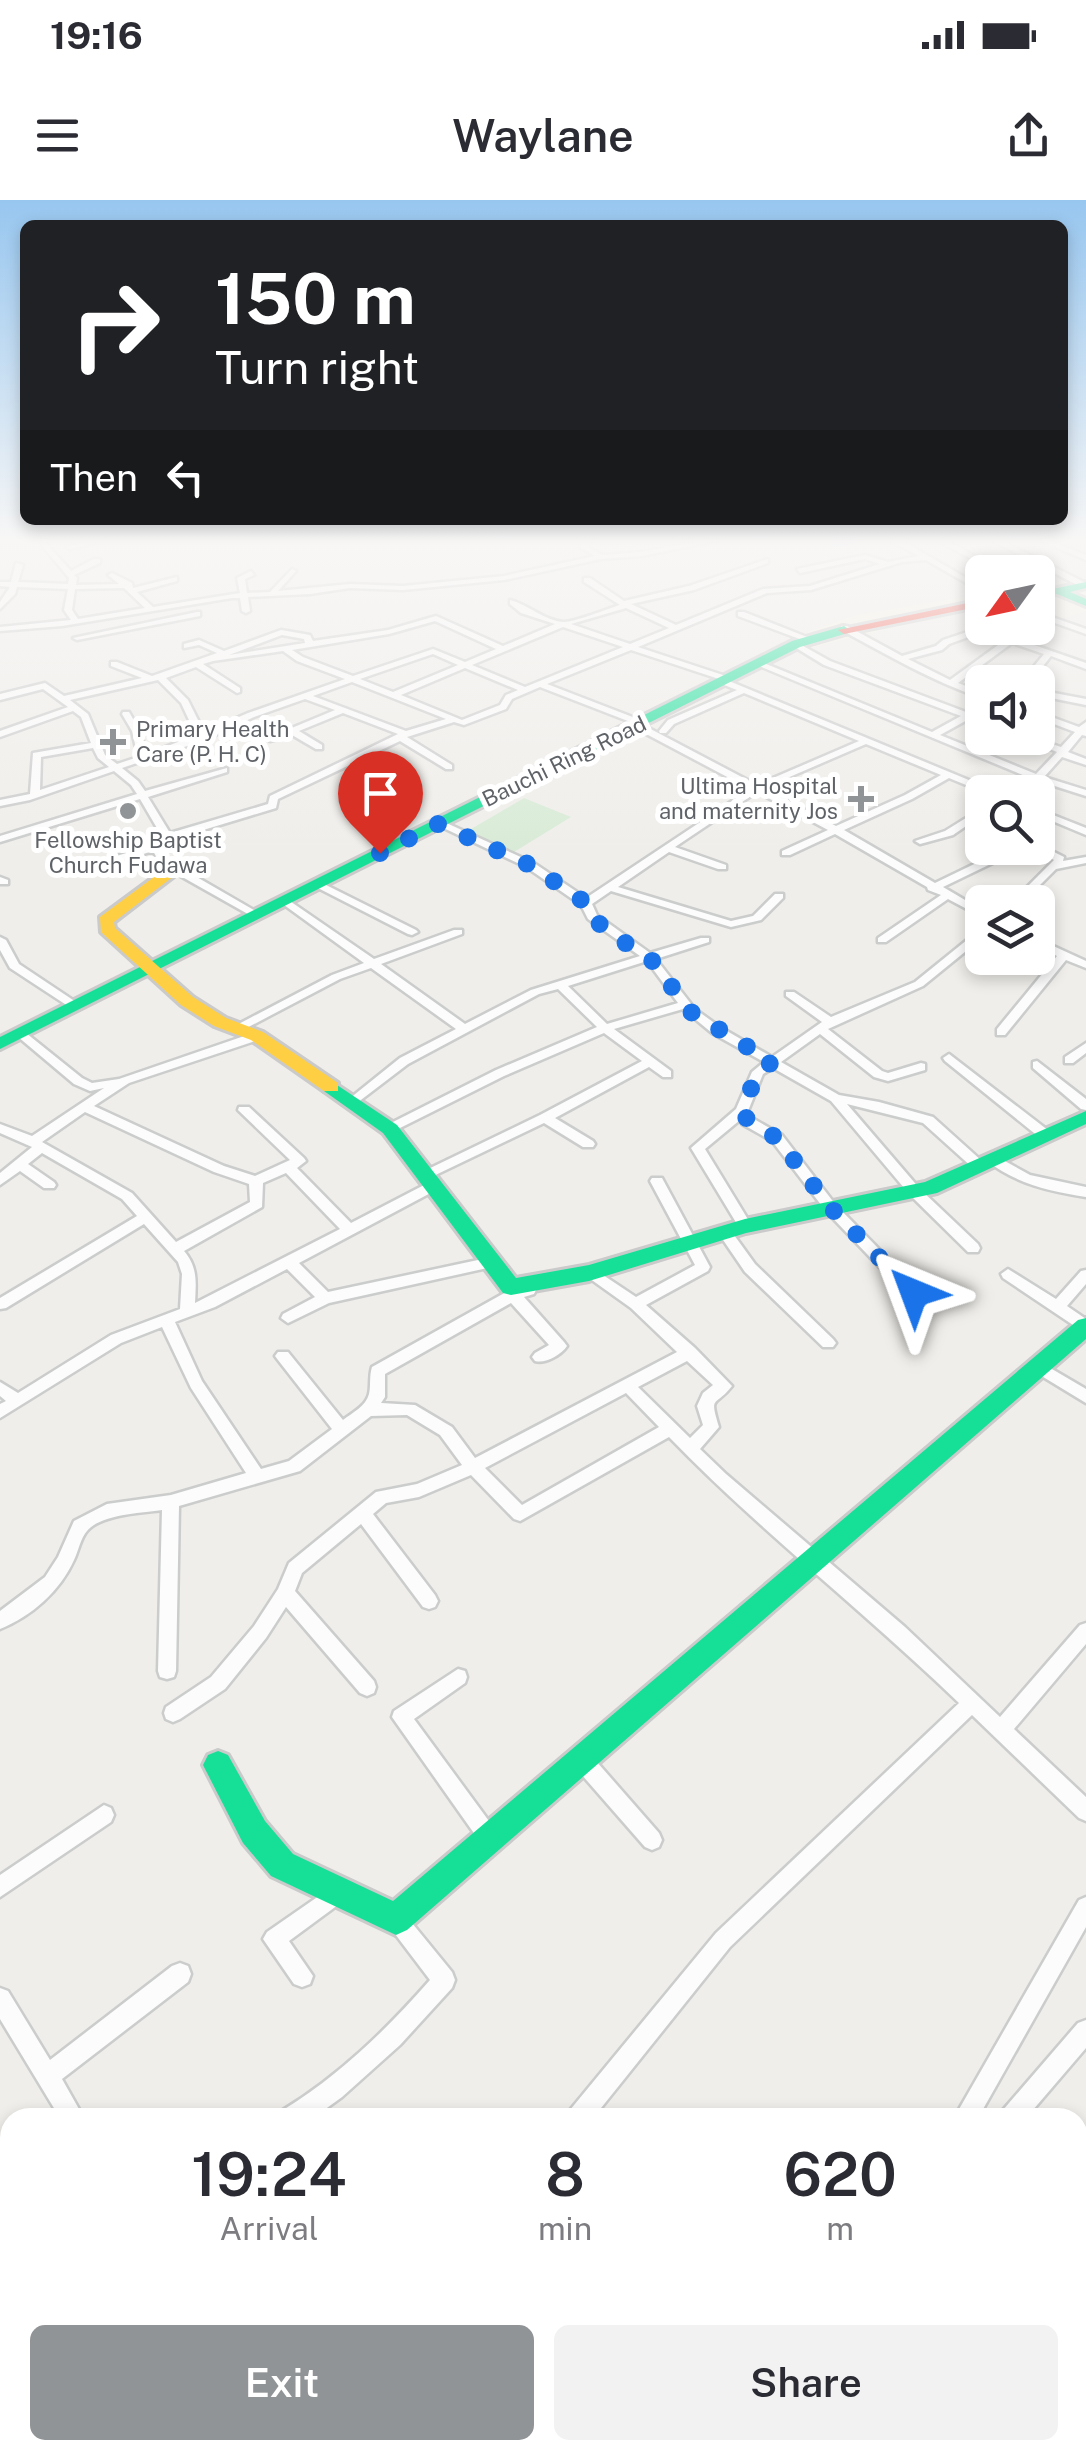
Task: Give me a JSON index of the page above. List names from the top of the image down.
{
  "streets": {
    "street": ["Bauchi Ring Road"]
  },
  "places": {
    "health": ["Primary Health Care (P. H. C)", "Ultima Hospital and maternity Jos"],
    "other": ["Fellowship Baptist Church Fudawa"]
  },
  "north": "bottom left",
  "page": {
    "status": "19:16",
    "header": "Waylane",
    "turn": ["150 m", "Turn right"],
    "then": "Then",
    "eta": [
      "19:24",
      "Arrival",
      "8",
      "min",
      "620",
      "m"
    ],
    "buttons": ["Exit", "Share"]
  }
}
